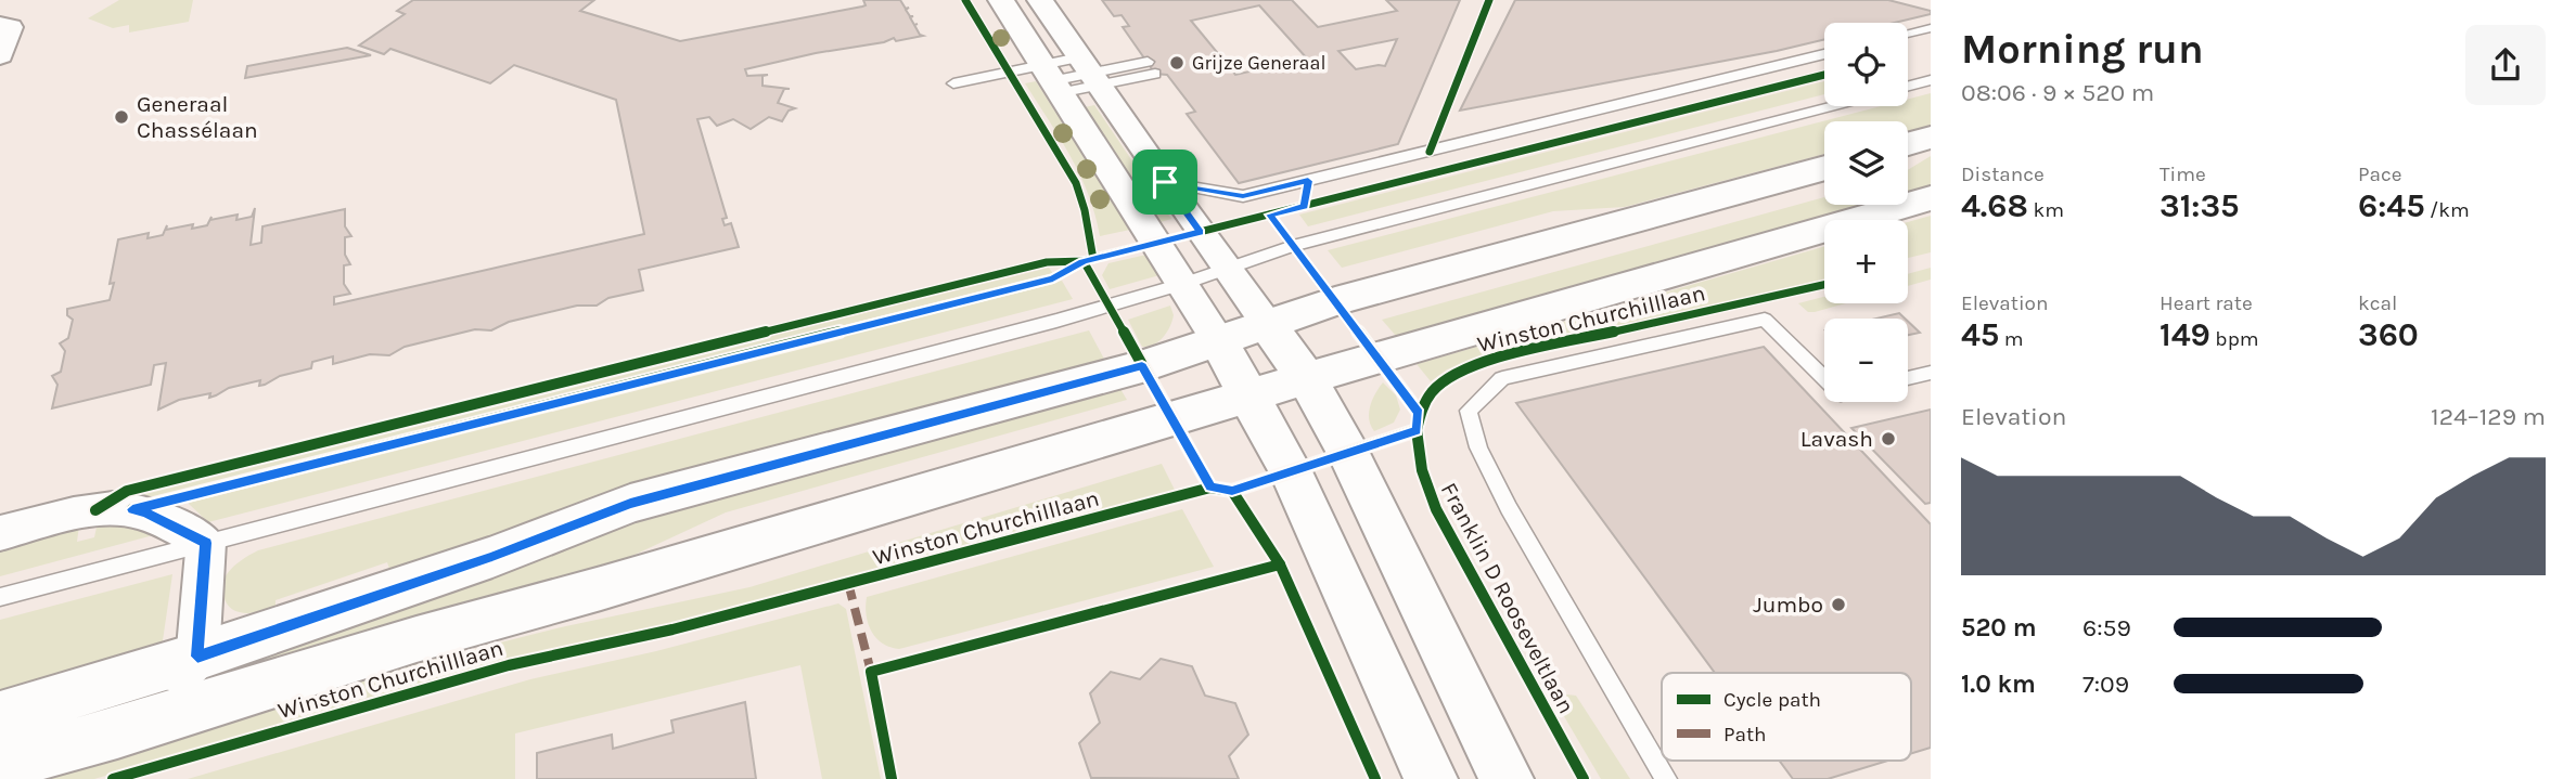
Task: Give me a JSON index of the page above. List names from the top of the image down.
{
  "streets": {
    "main road": ["Winston Churchilllaan"],
    "cycle path": ["Franklin D Rooseveltlaan"]
  },
  "places": [
    "Grijze Generaal",
    "Generaal Chassélaan",
    "Lavash",
    "Jumbo"
  ],
  "legend": ["Cycle path", "Path"],
  "page": {
    "heading": ["Morning run", "08:06 · 9 × 520 m"],
    "map_buttons": ["+", "−"],
    "stats": [
      ["Distance", "4.68 km"],
      ["Time", "31:35"],
      ["Pace", "6:45 /km"],
      ["Elevation", "45 m"],
      ["Heart rate", "149 bpm"],
      ["kcal", "360"]
    ],
    "chart": ["Elevation", "124–129 m"],
    "list": [
      {
        "name": "520 m",
        "note": "6:59"
      },
      {
        "name": "1.0 km",
        "note": "7:09"
      }
    ]
  }
}
